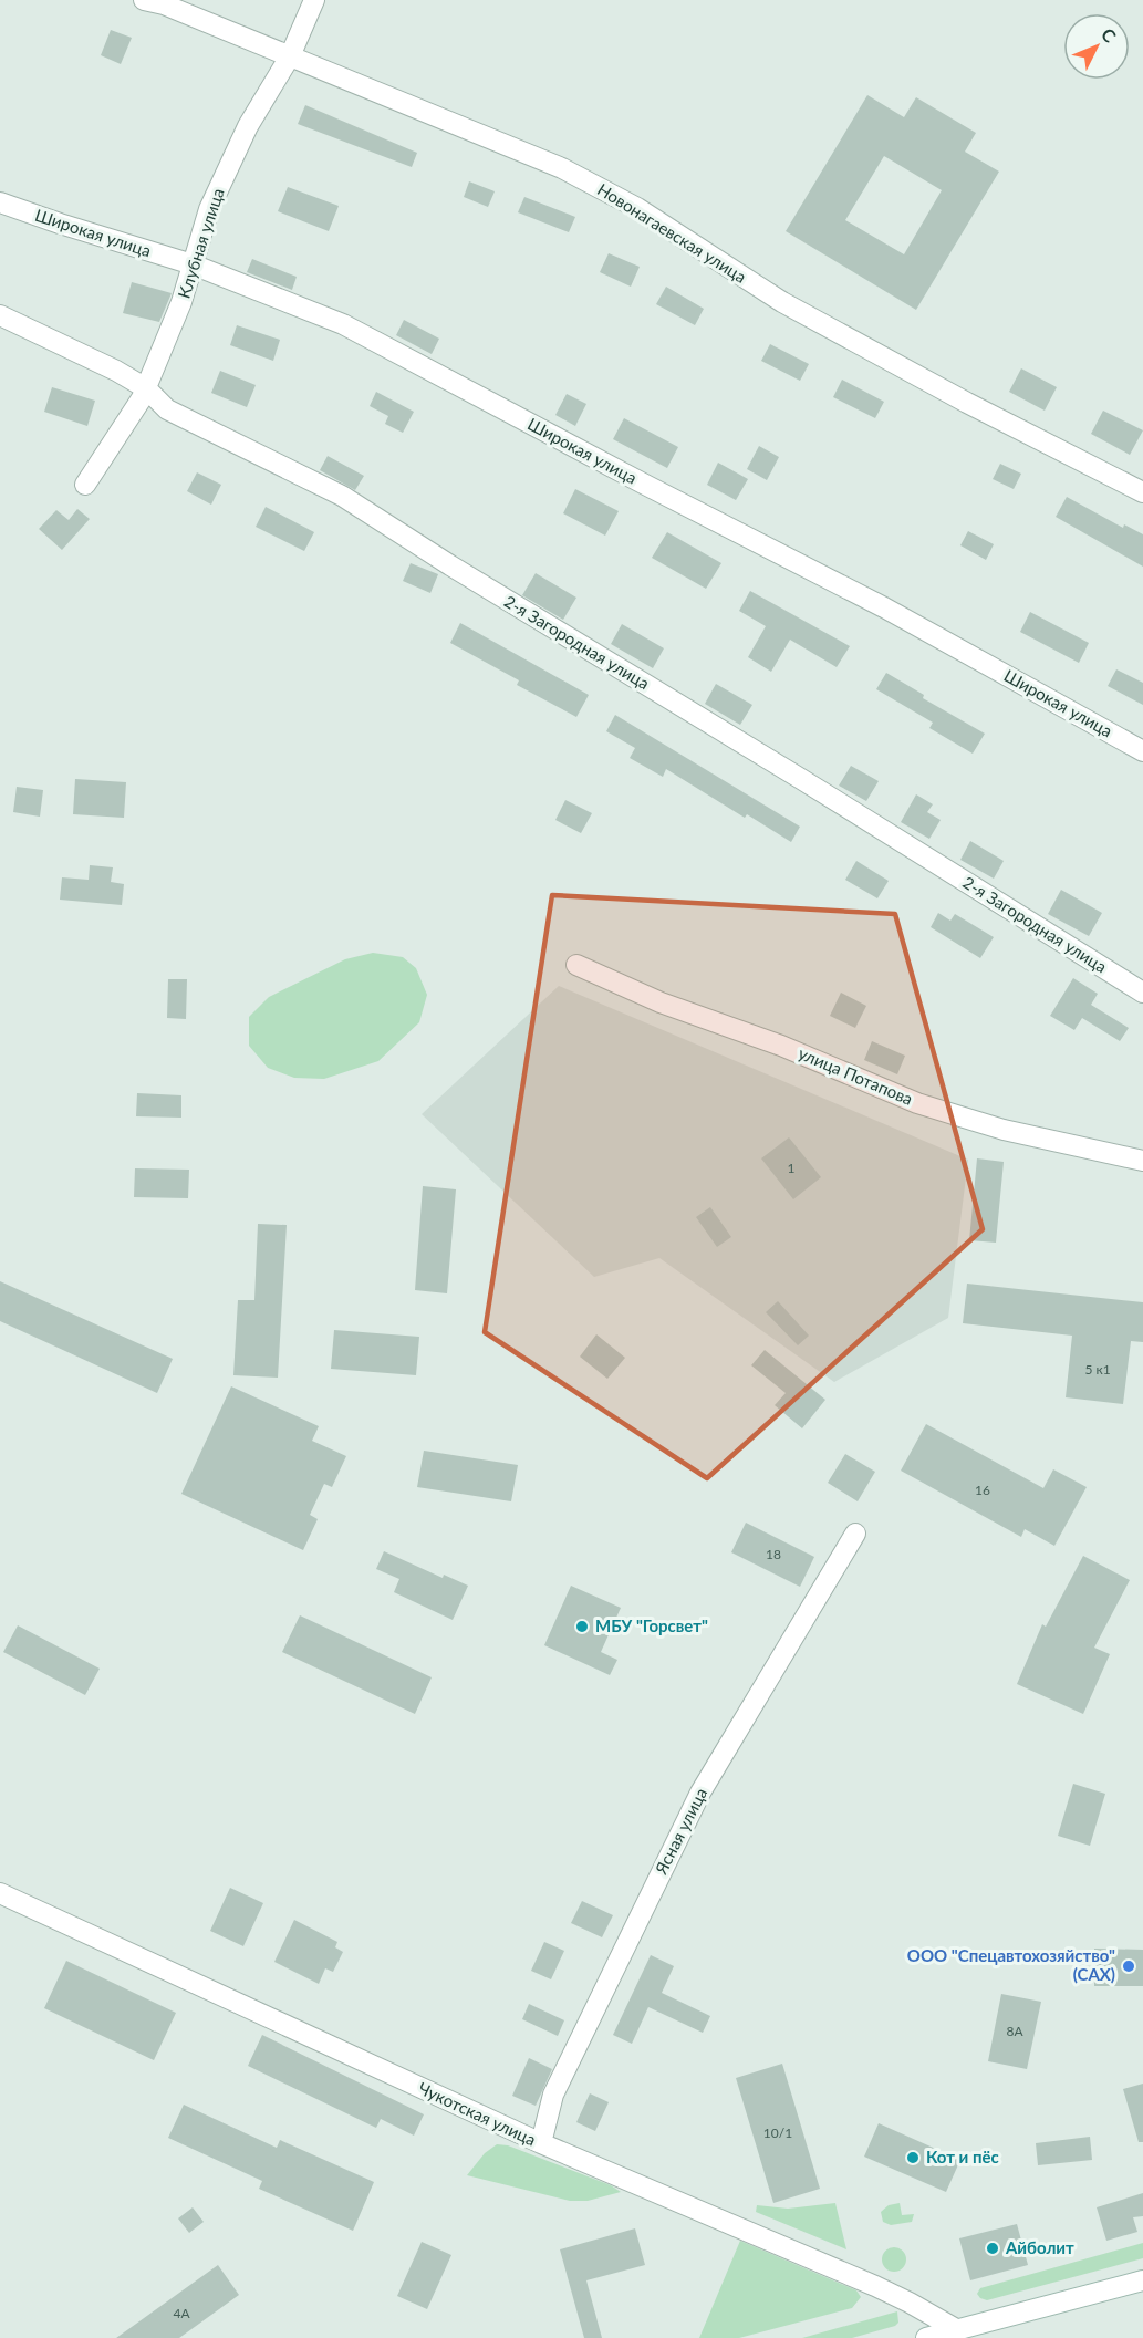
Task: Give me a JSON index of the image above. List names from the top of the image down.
{
  "streets": {
    "street": [
      "Широкая улица",
      "Новонагаевская улица",
      "Клубная улица",
      "2-я Загородная улица",
      "улица Потапова",
      "Ясная улица",
      "Чукотская улица"
    ]
  },
  "crossings": [
    ["Широкая улица", "Клубная улица"],
    ["Новонагаевская улица", "Клубная улица"],
    ["Клубная улица", "2-я Загородная улица"],
    ["Ясная улица", "Чукотская улица"]
  ],
  "places": [
    "МБУ \"Горсвет\"",
    "ООО \"Спецавтохозяйство\" (САХ)",
    "Кот и пёс",
    "Айболит"
  ],
  "house_numbers": [
    "1",
    "5 к1",
    "16",
    "18",
    "8А",
    "10/1",
    "4А"
  ],
  "north": "top right"
}
